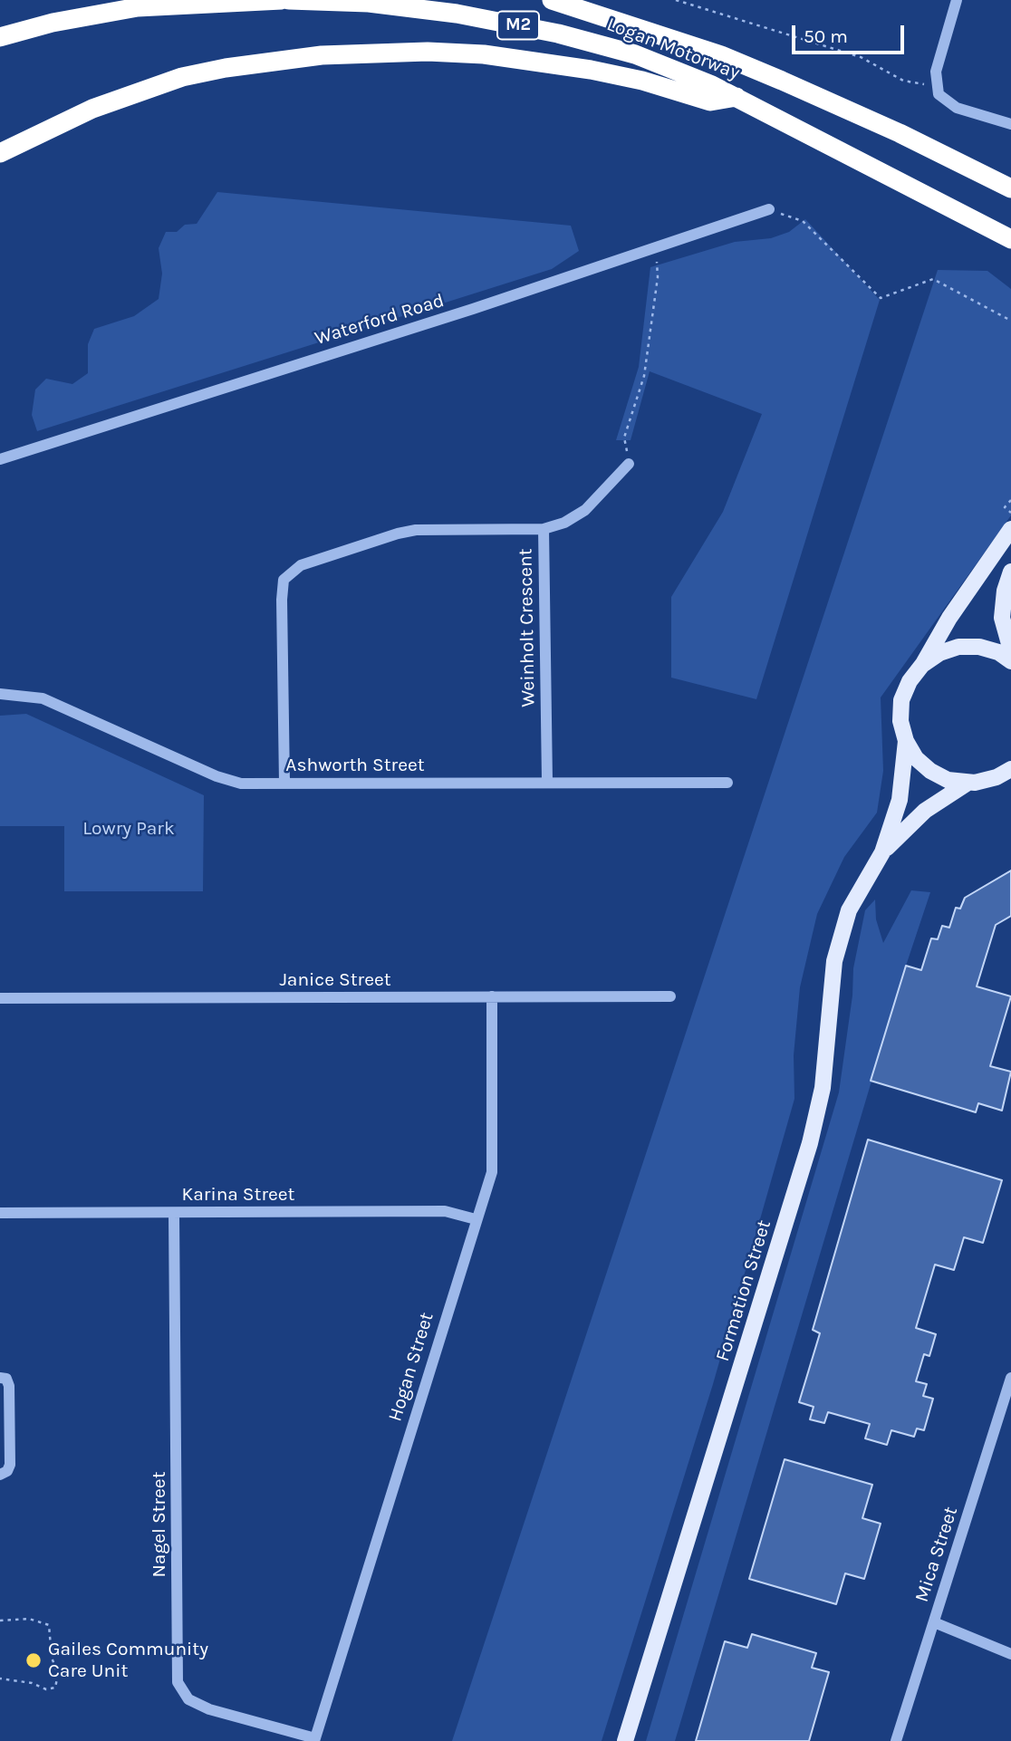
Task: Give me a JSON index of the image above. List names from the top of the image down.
{
  "streets": {
    "highway": ["M2", "Logan Motorway"],
    "main road": ["Formation Street"],
    "street": [
      "Waterford Road",
      "Weinholt Crescent",
      "Ashworth Street",
      "Janice Street",
      "Karina Street",
      "Hogan Street",
      "Nagel Street",
      "Mica Street"
    ]
  },
  "crossings": [
    ["Weinholt Crescent", "Ashworth Street"],
    ["Janice Street", "Hogan Street"],
    ["Karina Street", "Hogan Street"],
    ["Karina Street", "Nagel Street"],
    ["Hogan Street", "Nagel Street"]
  ],
  "parks": ["Lowry Park"],
  "places": ["Gailes Community Care Unit"],
  "scale_bar": "50 m"
}
